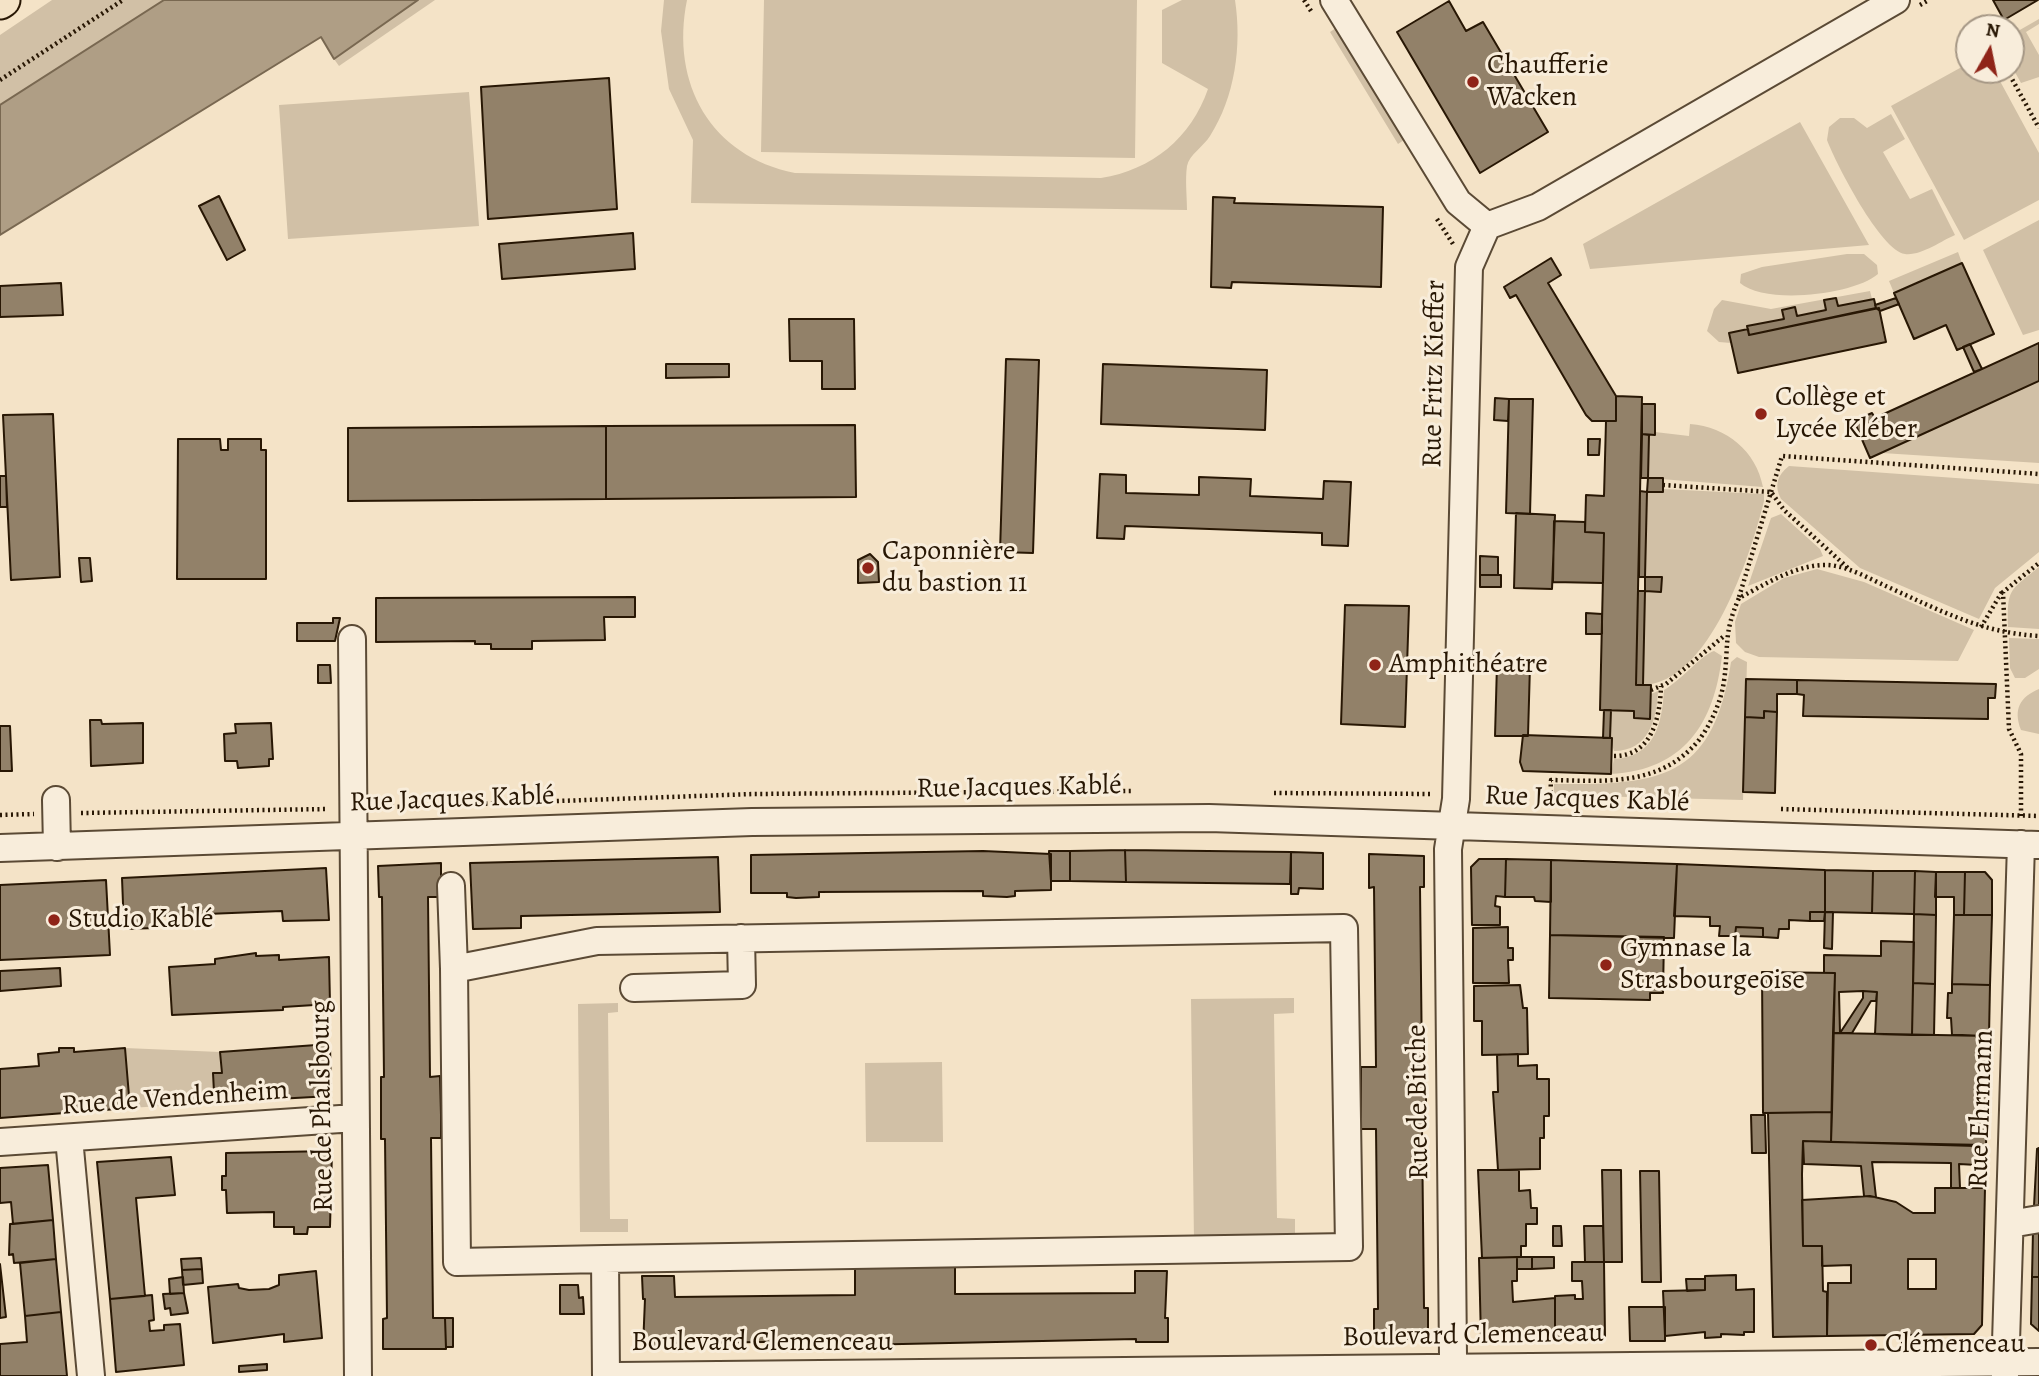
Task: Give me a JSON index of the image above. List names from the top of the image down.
{
  "streets": {
    "street": [
      "Rue Fritz Kieffer",
      "Rue Jacques Kablé",
      "Rue de Vendenheim",
      "Rue de Bitche",
      "Rue de Phalsbourg",
      "Rue Ehrmann",
      "Boulevard Clemenceau"
    ]
  },
  "crossings": [
    ["Rue Fritz Kieffer", "Rue Jacques Kablé"],
    ["Rue Fritz Kieffer", "Rue de Bitche"],
    ["Rue Jacques Kablé", "Rue de Bitche"],
    ["Rue Jacques Kablé", "Rue de Phalsbourg"],
    ["Rue Jacques Kablé", "Rue Ehrmann"],
    ["Rue de Vendenheim", "Rue de Phalsbourg"],
    ["Rue de Bitche", "Boulevard Clemenceau"],
    ["Rue Ehrmann", "Boulevard Clemenceau"]
  ],
  "places": [
    "Chaufferie Wacken",
    "Collège et Lycée Kléber",
    "Caponnière du bastion 11",
    "Amphithéatre",
    "Studio Kablé",
    "Gymnase la Strasbourgeoise",
    "Clémenceau"
  ],
  "north": "top"
}
